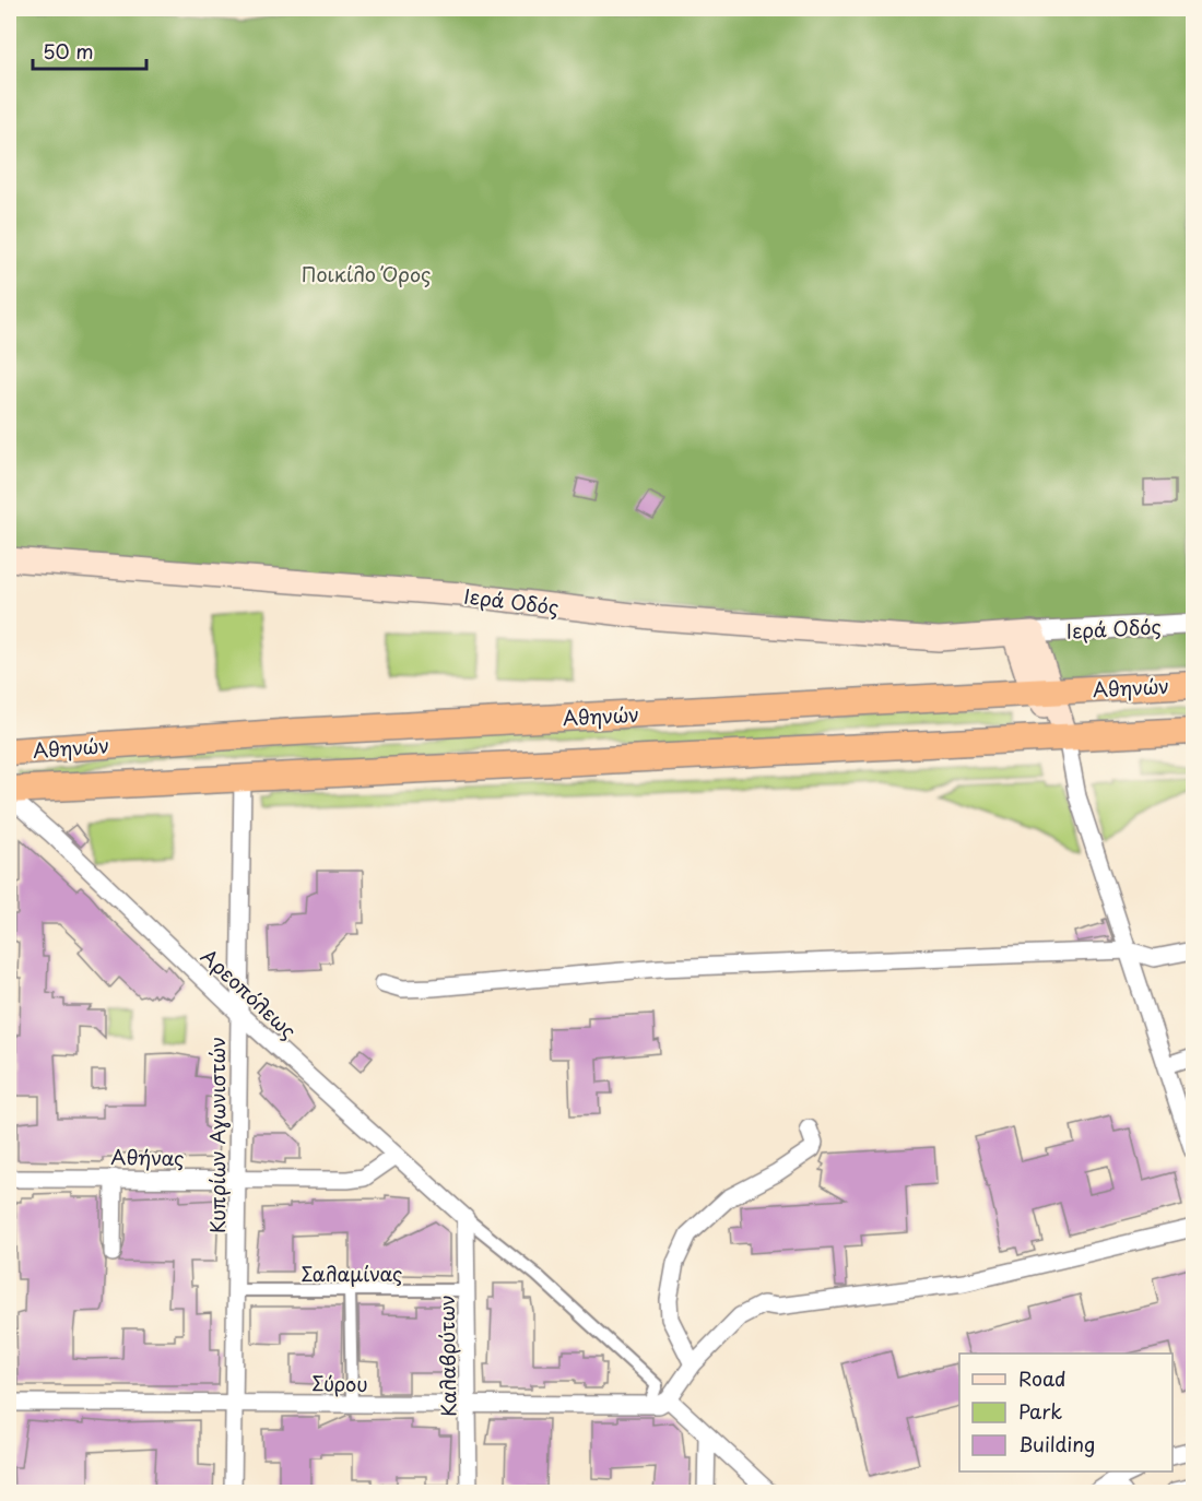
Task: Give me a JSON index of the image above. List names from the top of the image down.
{
  "streets": {
    "highway": ["Αθηνών"],
    "main road": ["Ιερά Οδός"],
    "street": [
      "Αρεοπόλεως",
      "Κυπρίων Αγωνιστών",
      "Αθήνας",
      "Σαλαμίνας",
      "Καλαβρύτων",
      "Σύρου"
    ]
  },
  "crossings": [
    ["Αθηνών", "Κυπρίων Αγωνιστών"],
    ["Αρεοπόλεως", "Κυπρίων Αγωνιστών"],
    ["Αρεοπόλεως", "Αθήνας"],
    ["Αρεοπόλεως", "Καλαβρύτων"],
    ["Κυπρίων Αγωνιστών", "Αθήνας"],
    ["Κυπρίων Αγωνιστών", "Σαλαμίνας"],
    ["Κυπρίων Αγωνιστών", "Σύρου"],
    ["Σαλαμίνας", "Καλαβρύτων"],
    ["Καλαβρύτων", "Σύρου"]
  ],
  "parks": ["Ποικίλο Όρος"],
  "legend": ["Road", "Park", "Building"],
  "scale_bar": "50 m"
}
